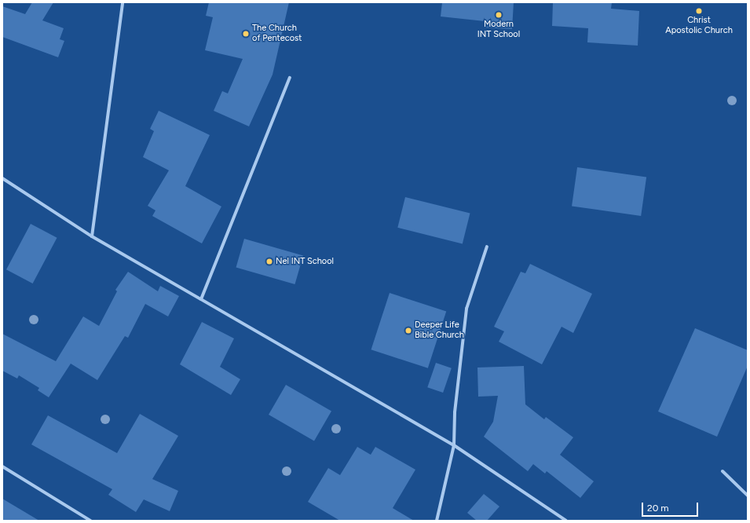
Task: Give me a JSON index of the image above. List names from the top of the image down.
{
  "places": [
    "Christ Apostolic Church",
    "Modern INT School",
    "The Church of Pentecost",
    "Nel INT School",
    "Deeper Life Bible Church"
  ],
  "scale_bar": "20 m"
}
